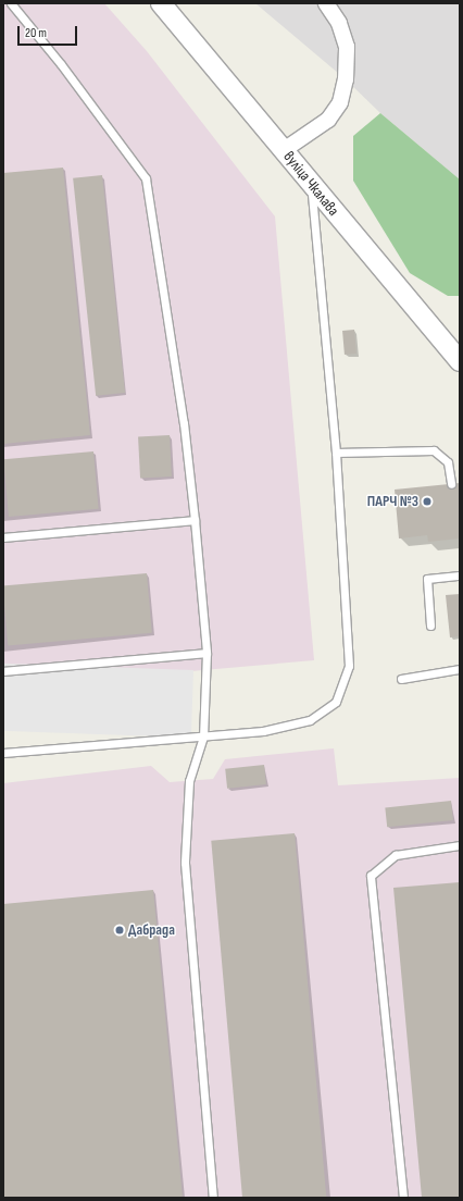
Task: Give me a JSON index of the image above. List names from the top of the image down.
{
  "streets": {
    "street": ["вуліца Чкалава"]
  },
  "places": ["ПАРЧ №3", "Дабрада"],
  "scale_bar": "20 m"
}
